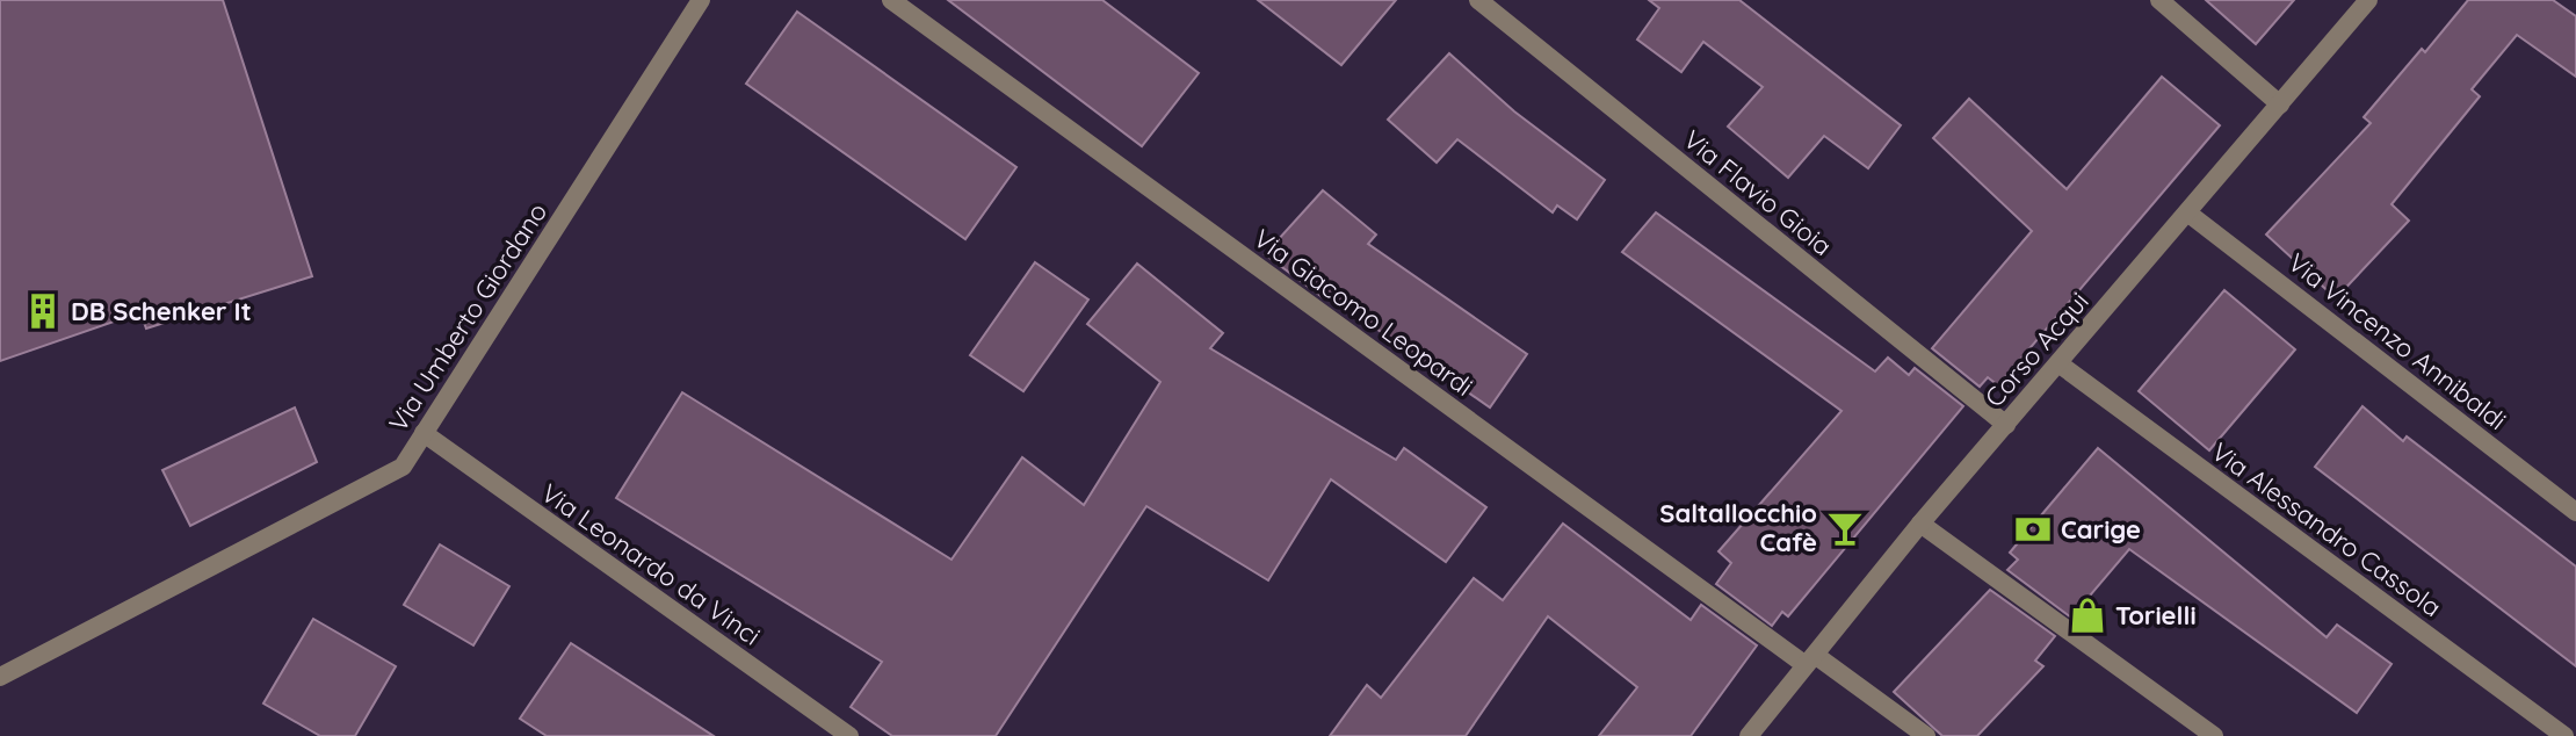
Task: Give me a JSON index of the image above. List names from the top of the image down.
{
  "streets": {
    "street": [
      "Via Flavio Gioia",
      "Via Giacomo Leopardi",
      "Via Umberto Giordano",
      "Via Vincenzo Annibaldi",
      "Corso Acqui",
      "Via Alessandro Cassola",
      "Via Leonardo da Vinci"
    ]
  },
  "crossings": [
    ["Via Flavio Gioia", "Corso Acqui"],
    ["Via Giacomo Leopardi", "Corso Acqui"],
    ["Via Umberto Giordano", "Via Leonardo da Vinci"],
    ["Via Vincenzo Annibaldi", "Corso Acqui"],
    ["Corso Acqui", "Via Alessandro Cassola"]
  ],
  "places": {
    "building": ["DB Schenker It"],
    "bar": ["Saltallocchio Cafè"],
    "bank": ["Carige"],
    "shop": ["Torielli"]
  }
}
